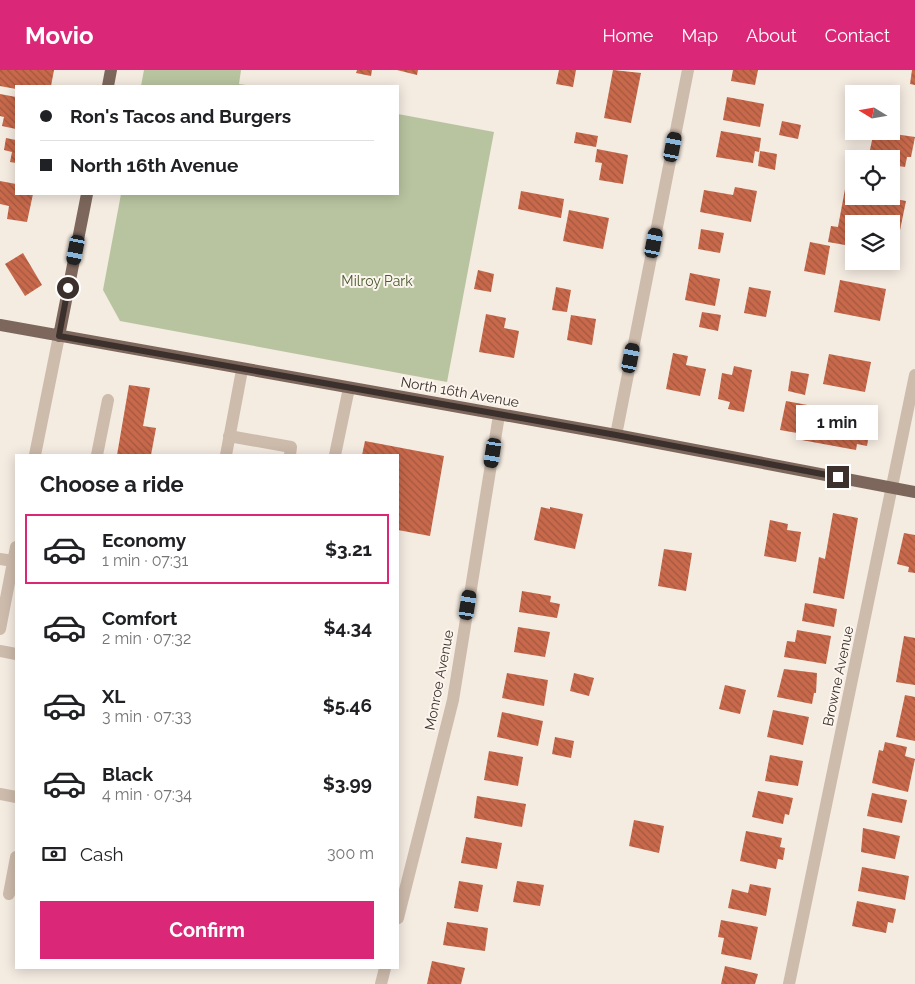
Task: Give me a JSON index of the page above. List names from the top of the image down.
{
  "streets": {
    "main road": ["North 16th Avenue"],
    "street": ["Browne Avenue", "Monroe Avenue"]
  },
  "crossings": [
    ["North 16th Avenue", "Browne Avenue"],
    ["North 16th Avenue", "Monroe Avenue"]
  ],
  "parks": ["Milroy Park"],
  "north": "left",
  "page": {
    "header": "Movio",
    "nav": [
      "Home",
      "Map",
      "About",
      "Contact"
    ],
    "banner": ["Ron's Tacos and Burgers", "North 16th Avenue"],
    "bubble": "1 min",
    "heading": "Choose a ride",
    "list": [
      {
        "name": "Economy",
        "note": "1 min · 07:31",
        "value": "$3.21"
      },
      {
        "name": "Comfort",
        "note": "2 min · 07:32",
        "value": "$4.34"
      },
      {
        "name": "XL",
        "note": "3 min · 07:33",
        "value": "$5.46"
      },
      {
        "name": "Black",
        "note": "4 min · 07:34",
        "value": "$3.99"
      }
    ],
    "pay": ["Cash", "300 m"],
    "buttons": "Confirm"
  }
}
